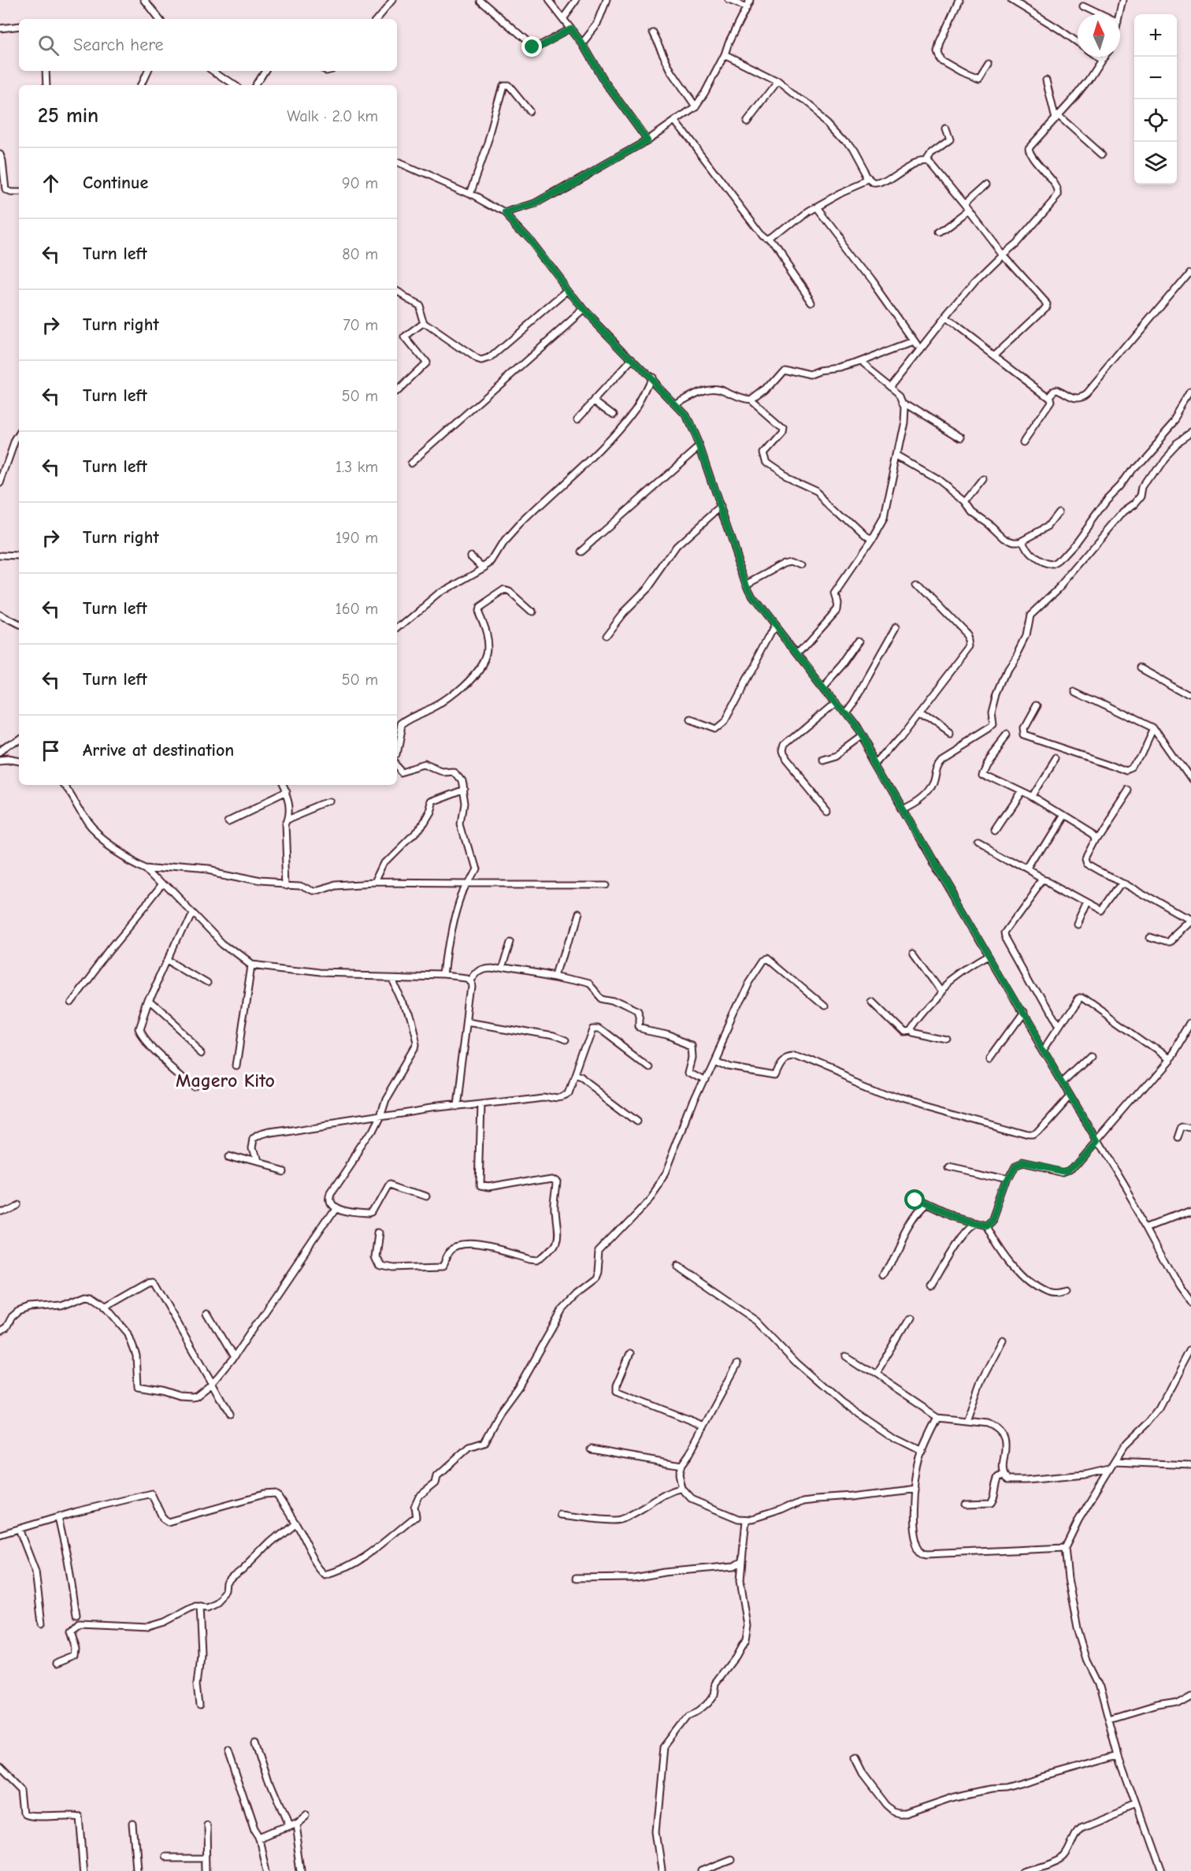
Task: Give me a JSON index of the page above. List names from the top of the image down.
{
  "districts": ["Magero Kito"],
  "north": "top",
  "page": {
    "map_buttons": ["+", "−"],
    "search": "Search here",
    "heading": ["25 min", "Walk · 2.0 km"],
    "list": [
      ["Continue", "90 m"],
      ["Turn left", "80 m"],
      ["Turn right", "70 m"],
      ["Turn left", "50 m"],
      ["Turn left", "1.3 km"],
      ["Turn right", "190 m"],
      ["Turn left", "160 m"],
      ["Turn left", "50 m"],
      "Arrive at destination"
    ]
  }
}
